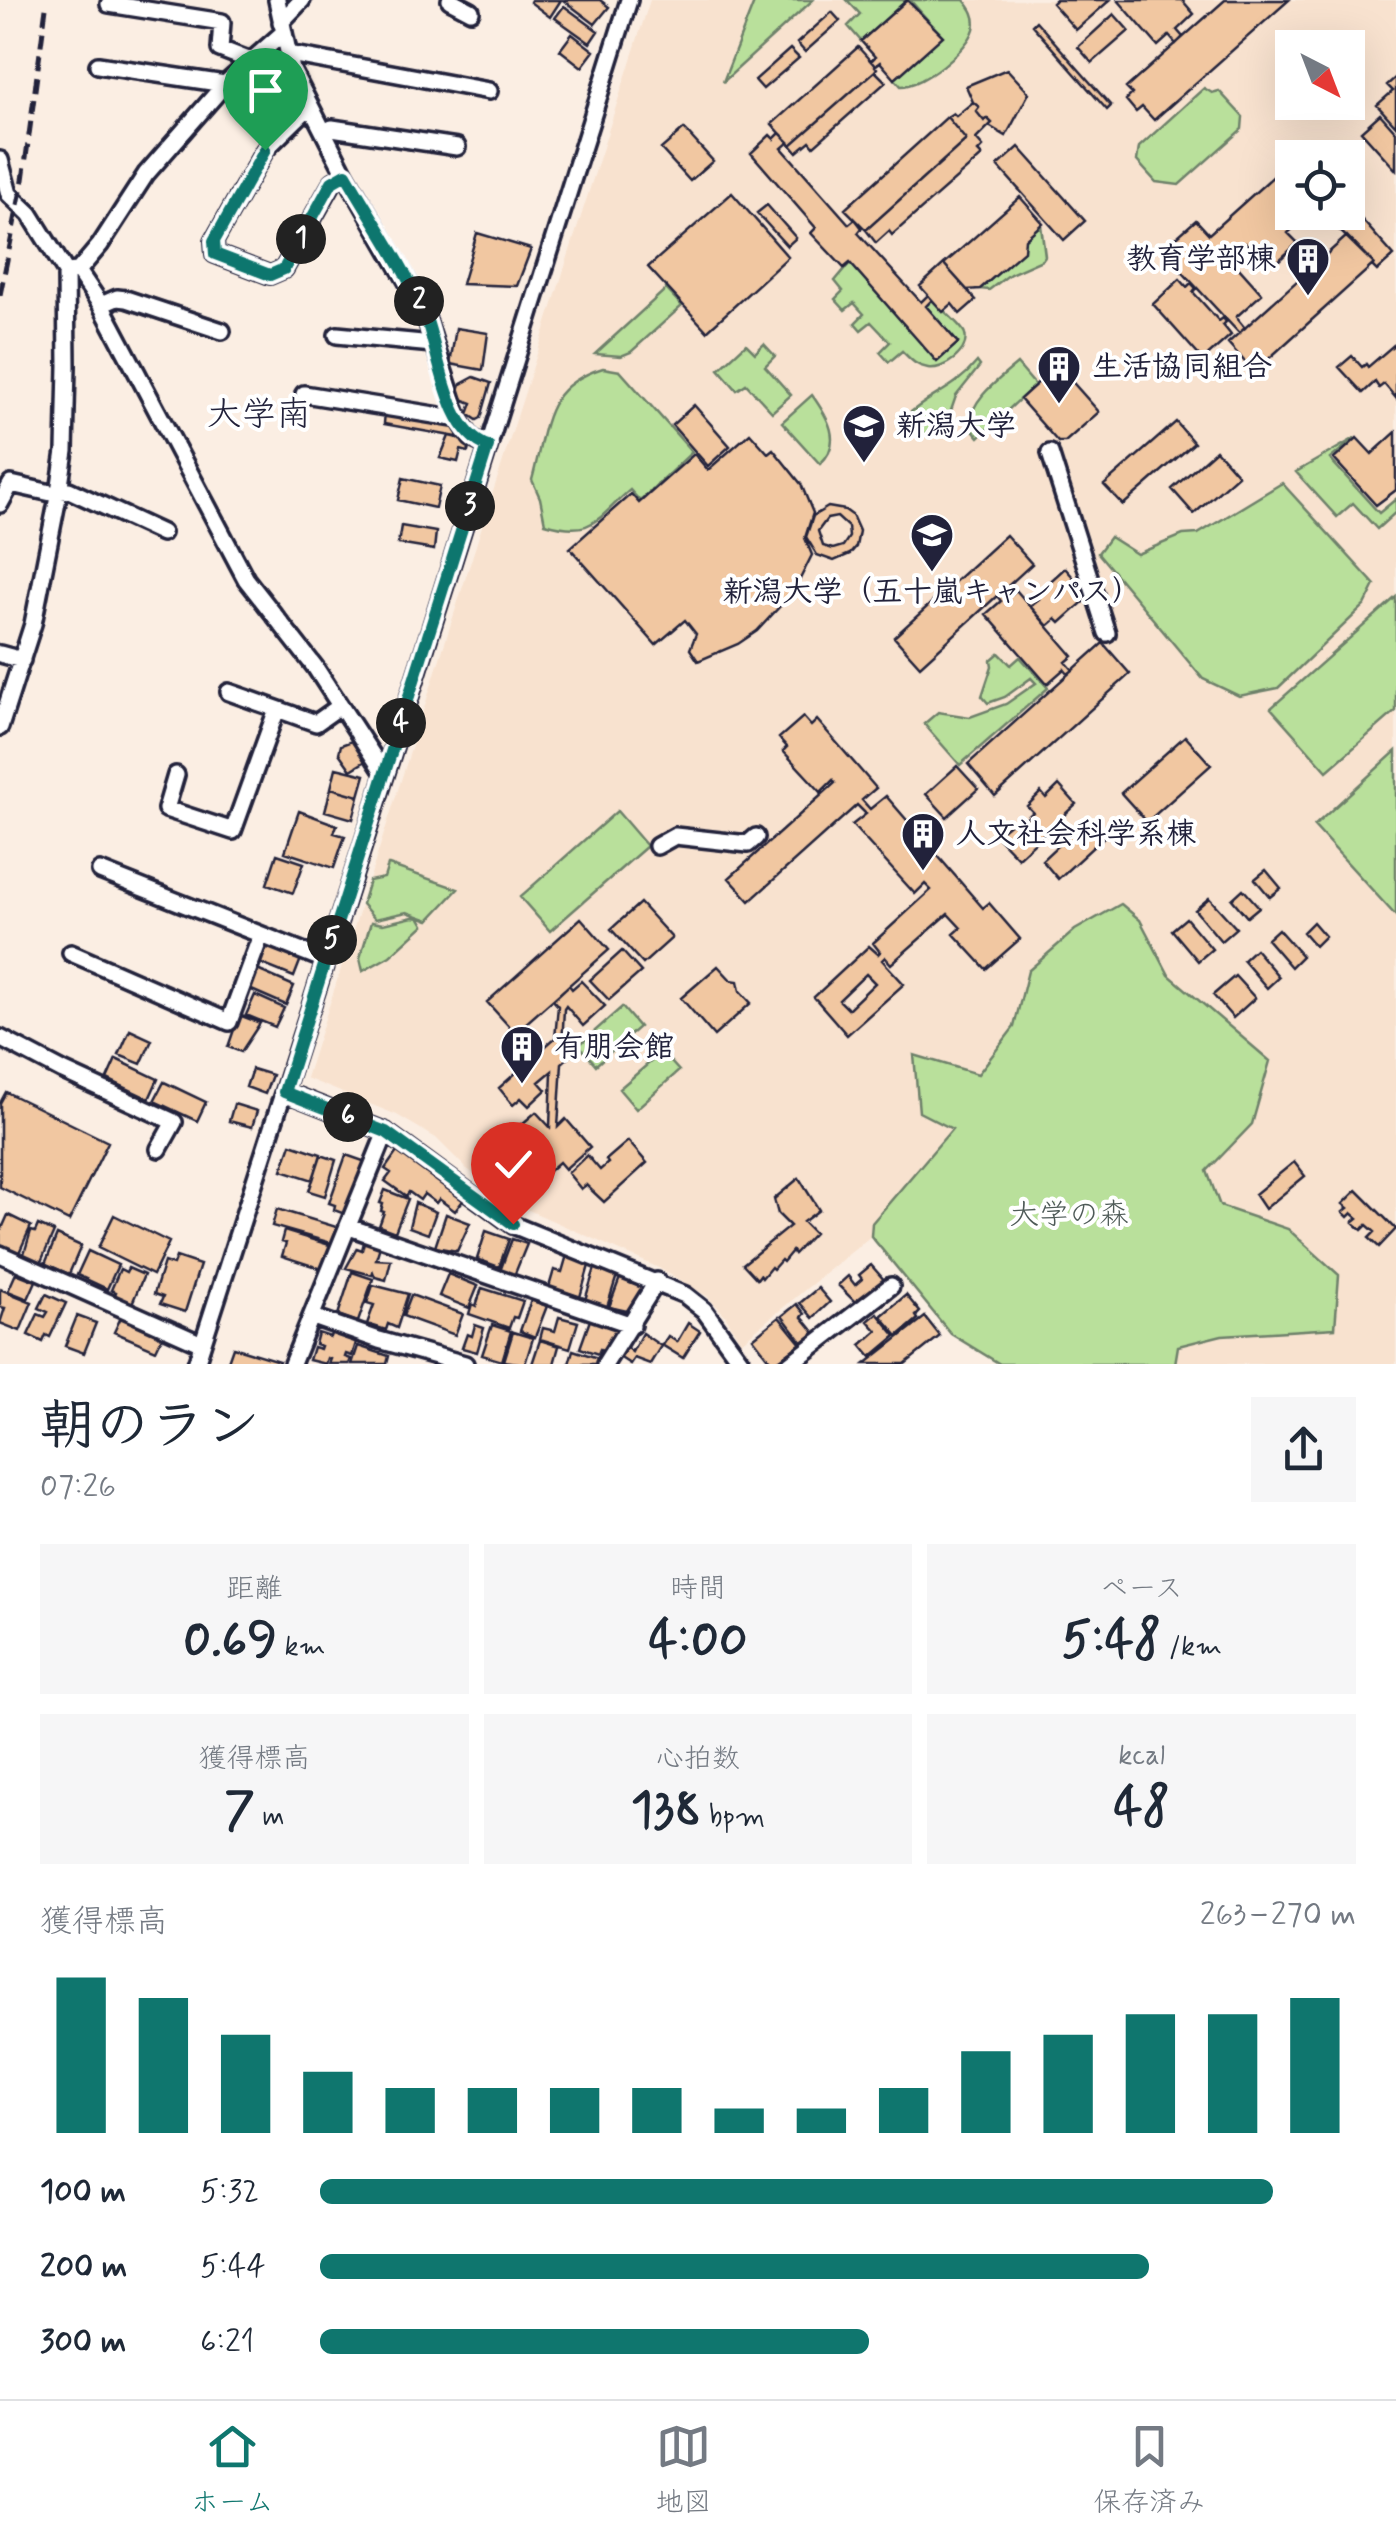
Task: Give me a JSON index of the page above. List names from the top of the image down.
{
  "districts": ["大学南"],
  "parks": ["大学の森"],
  "places": {
    "building": [
      "教育学部棟",
      "生活協同組合",
      "人文社会科学系棟",
      "有朋会館"
    ],
    "school or university": ["新潟大学", "新潟大学（五十嵐キャンパス）"]
  },
  "north": "bottom right",
  "page": {
    "pins": [
      "1",
      "2",
      "3",
      "4",
      "5",
      "6"
    ],
    "heading": ["朝のラン", "07:26"],
    "stats": [
      ["距離", "0.69 km"],
      ["時間", "4:00"],
      ["ペース", "5:48 /km"],
      ["獲得標高", "7 m"],
      ["心拍数", "138 bpm"],
      ["kcal", "48"]
    ],
    "chart": ["獲得標高", "263–270 m"],
    "list": [
      {
        "name": "100 m",
        "note": "5:32"
      },
      {
        "name": "200 m",
        "note": "5:44"
      },
      {
        "name": "300 m",
        "note": "6:21"
      }
    ],
    "tabs": ["ホーム", "地図", "保存済み"]
  }
}
